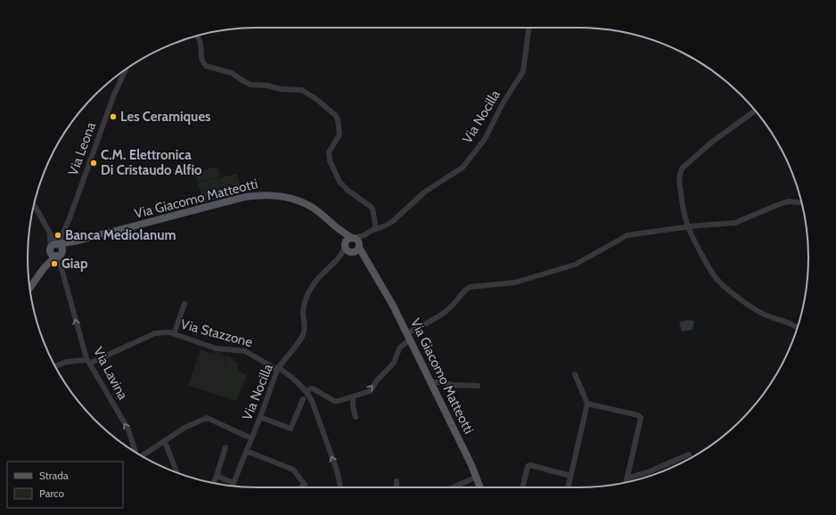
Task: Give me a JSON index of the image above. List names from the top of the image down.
{
  "streets": {
    "main road": ["Via Giacomo Matteotti"],
    "street": [
      "Via Nocilla",
      "Via Leona",
      "Via Stazzone",
      "Via Lavina"
    ]
  },
  "crossings": [
    ["Via Nocilla", "Via Stazzone"],
    ["Via Leona", "Via Giacomo Matteotti"],
    ["Via Leona", "Via Lavina"],
    ["Via Giacomo Matteotti", "Via Lavina"],
    ["Via Stazzone", "Via Lavina"]
  ],
  "one_way": ["Via Lavina"],
  "places": [
    "Les Ceramiques",
    "C.M. Elettronica Di Cristaudo Alfio",
    "Banca Mediolanum",
    "Giap"
  ],
  "legend": ["Strada", "Parco"]
}
